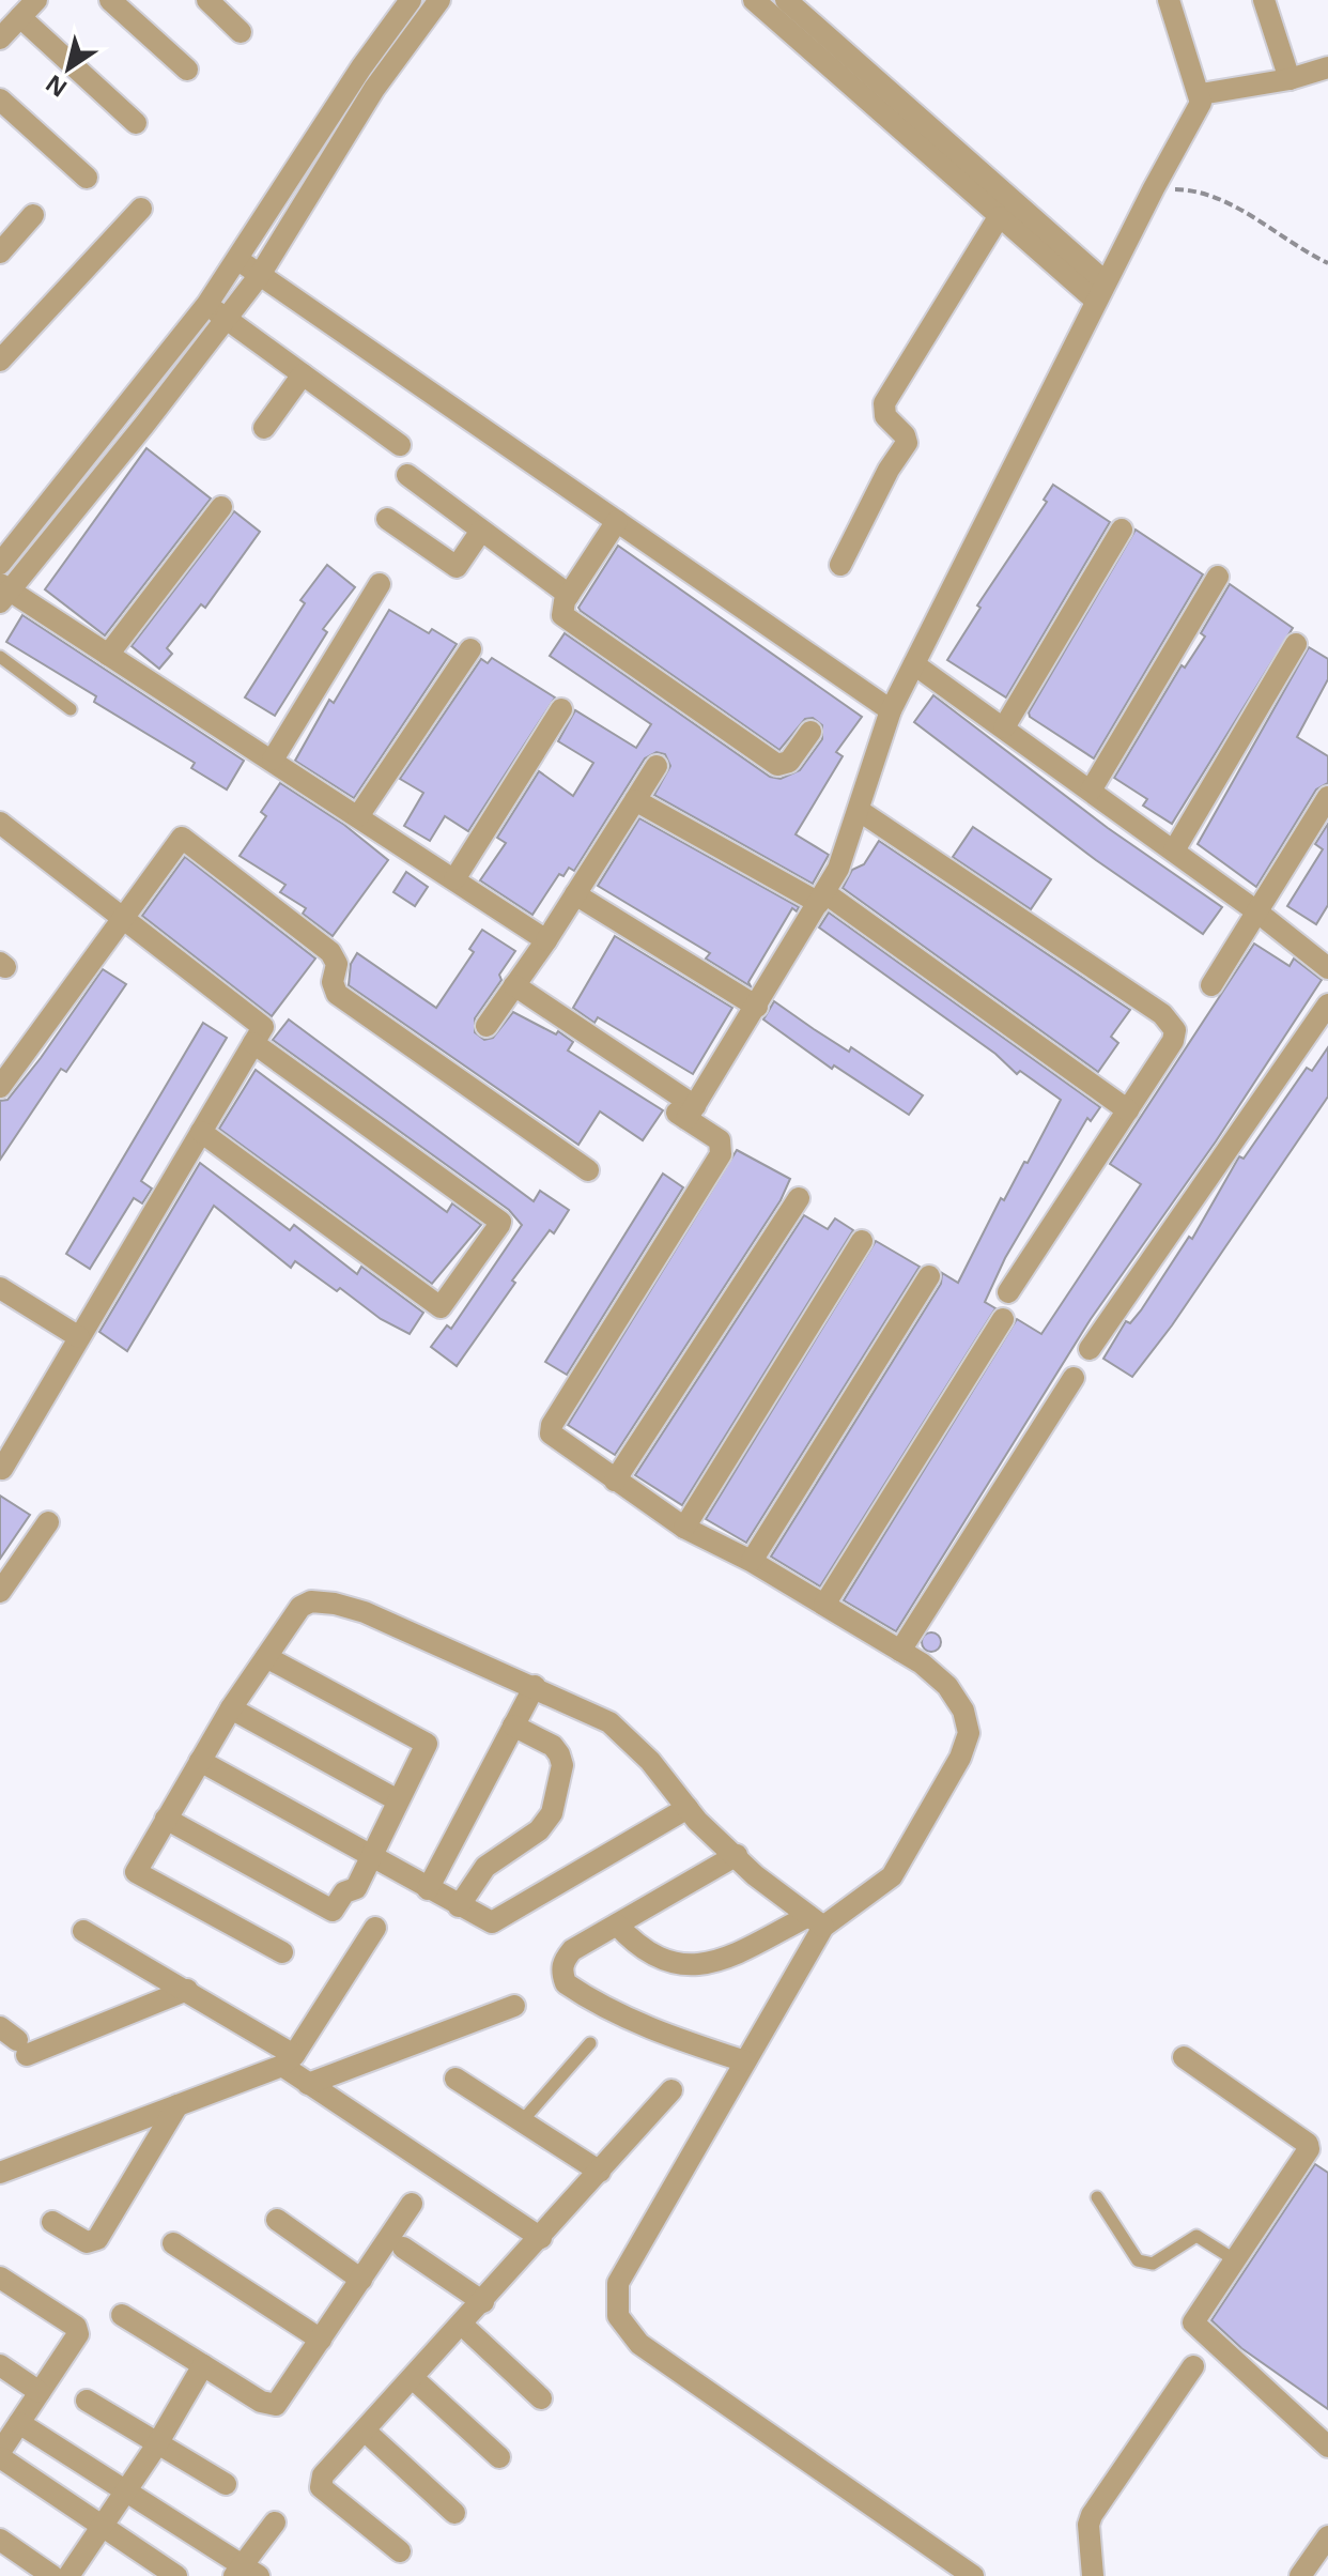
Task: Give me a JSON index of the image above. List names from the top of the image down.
{
  "north": "bottom left"
}
